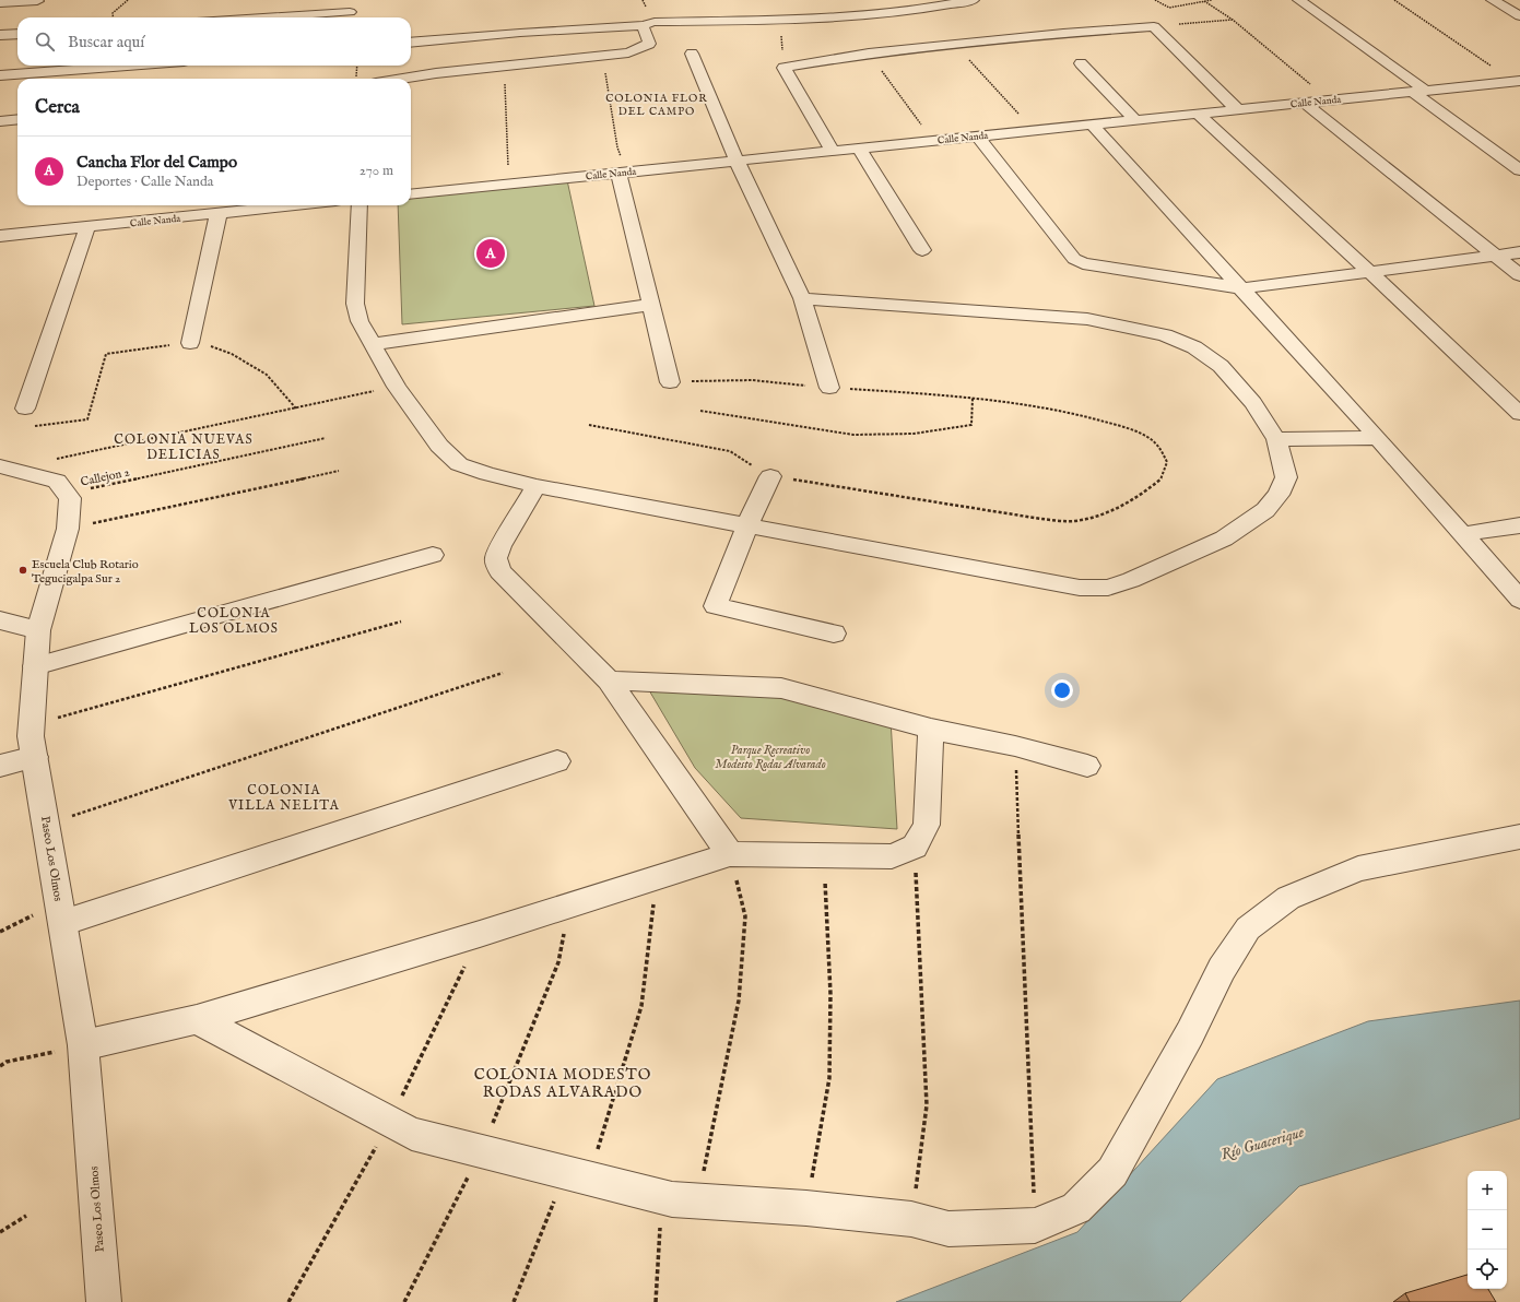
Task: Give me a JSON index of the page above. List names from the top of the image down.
{
  "streets": {
    "street": ["Calle Nanda", "Paseo Los Olmos"],
    "path": ["Callejon 2"]
  },
  "crossings": [
    ["Callejon 2", "Paseo Los Olmos"]
  ],
  "districts": [
    "COLONIA FLOR DEL CAMPO",
    "COLONIA NUEVAS DELICIAS",
    "COLONIA LOS OLMOS",
    "COLONIA VILLA NELITA",
    "COLONIA MODESTO RODAS ALVARADO"
  ],
  "water": ["Río Guacerique"],
  "parks": ["Parque Recreativo Modesto Rodas Alvarado"],
  "places": ["Escuela Club Rotario Tegucigalpa Sur 2"],
  "page": {
    "search": "Buscar aquí",
    "heading": "Cerca",
    "list": [
      {
        "mark": "A",
        "name": "Cancha Flor del Campo",
        "note": "Deportes · Calle Nanda",
        "value": "270 m"
      }
    ],
    "pins": "A",
    "map_buttons": ["+", "−"]
  }
}
